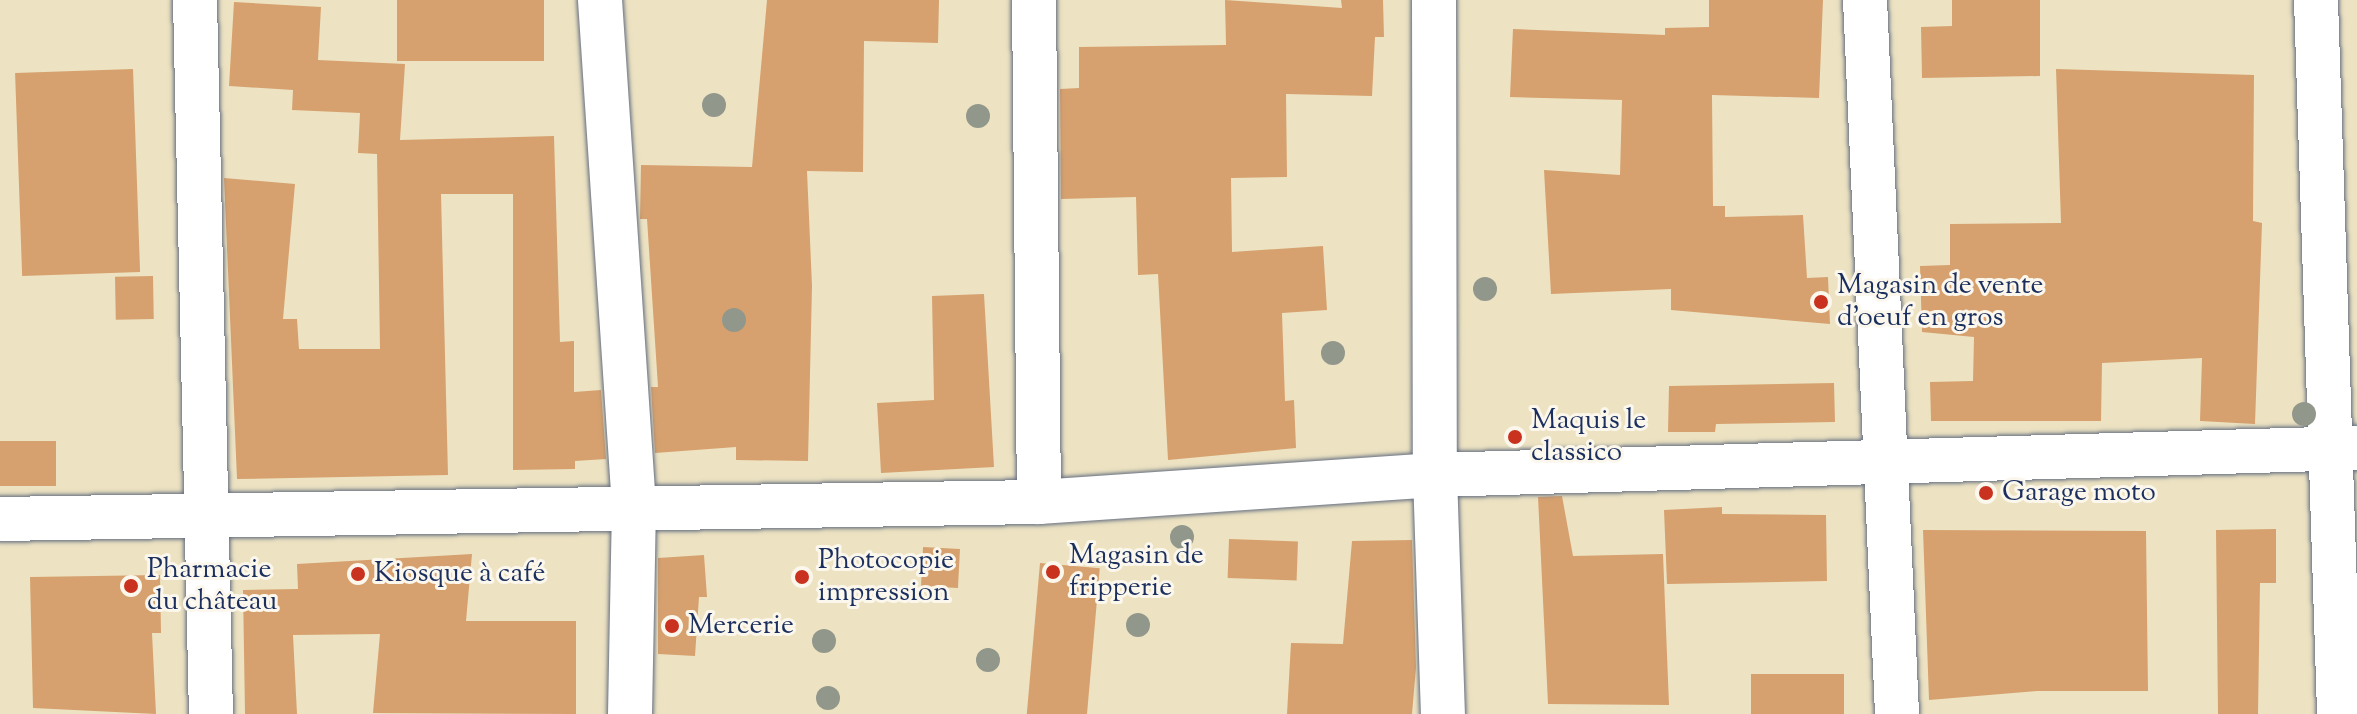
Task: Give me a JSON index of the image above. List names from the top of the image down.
{
  "places": [
    "Magasin de vente d'oeuf en gros",
    "Maquis le classico",
    "Garage moto",
    "Magasin de fripperie",
    "Kiosque à café",
    "Photocopie impression",
    "Pharmacie du château",
    "Mercerie"
  ]
}
